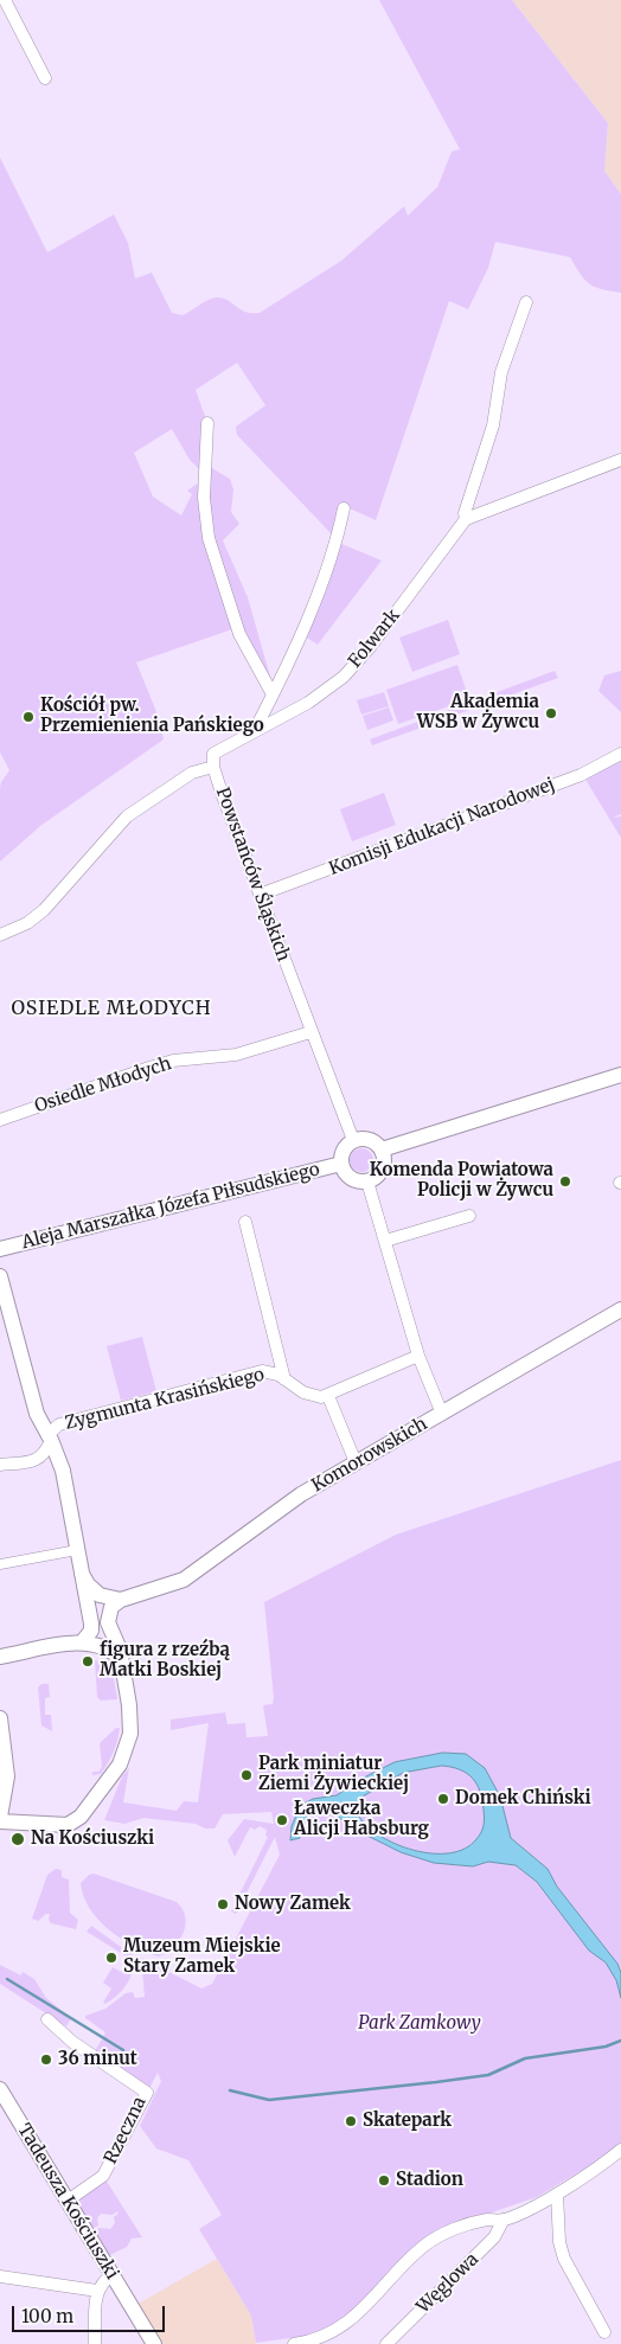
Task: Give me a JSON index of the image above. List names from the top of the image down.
{
  "streets": {
    "street": [
      "Folwark",
      "Komisji Edukacji Narodowej",
      "Powstańców Śląskich",
      "Osiedle Młodych",
      "Aleja Marszałka Józefa Piłsudskiego",
      "Zygmunta Krasińskiego",
      "Komorowskich",
      "Rzeczna",
      "Tadeusza Kościuszki",
      "Węglowa"
    ]
  },
  "crossings": [
    ["Folwark", "Powstańców Śląskich"],
    ["Komisji Edukacji Narodowej", "Powstańców Śląskich"],
    ["Powstańców Śląskich", "Osiedle Młodych"],
    ["Powstańców Śląskich", "Aleja Marszałka Józefa Piłsudskiego"],
    ["Rzeczna", "Tadeusza Kościuszki"]
  ],
  "districts": ["OSIEDLE MŁODYCH"],
  "parks": ["Park Zamkowy"],
  "places": [
    "Akademia WSB w Żywcu",
    "Kościół pw. Przemienienia Pańskiego",
    "Komenda Powiatowa Policji w Żywcu",
    "figura z rzeźbą Matki Boskiej",
    "Park miniatur Ziemi Żywieckiej",
    "Domek Chiński",
    "Ławeczka Alicji Habsburg",
    "Na Kościuszki",
    "Nowy Zamek",
    "Muzeum Miejskie Stary Zamek",
    "36 minut",
    "Skatepark",
    "Stadion"
  ],
  "scale_bar": "100 m"
}
